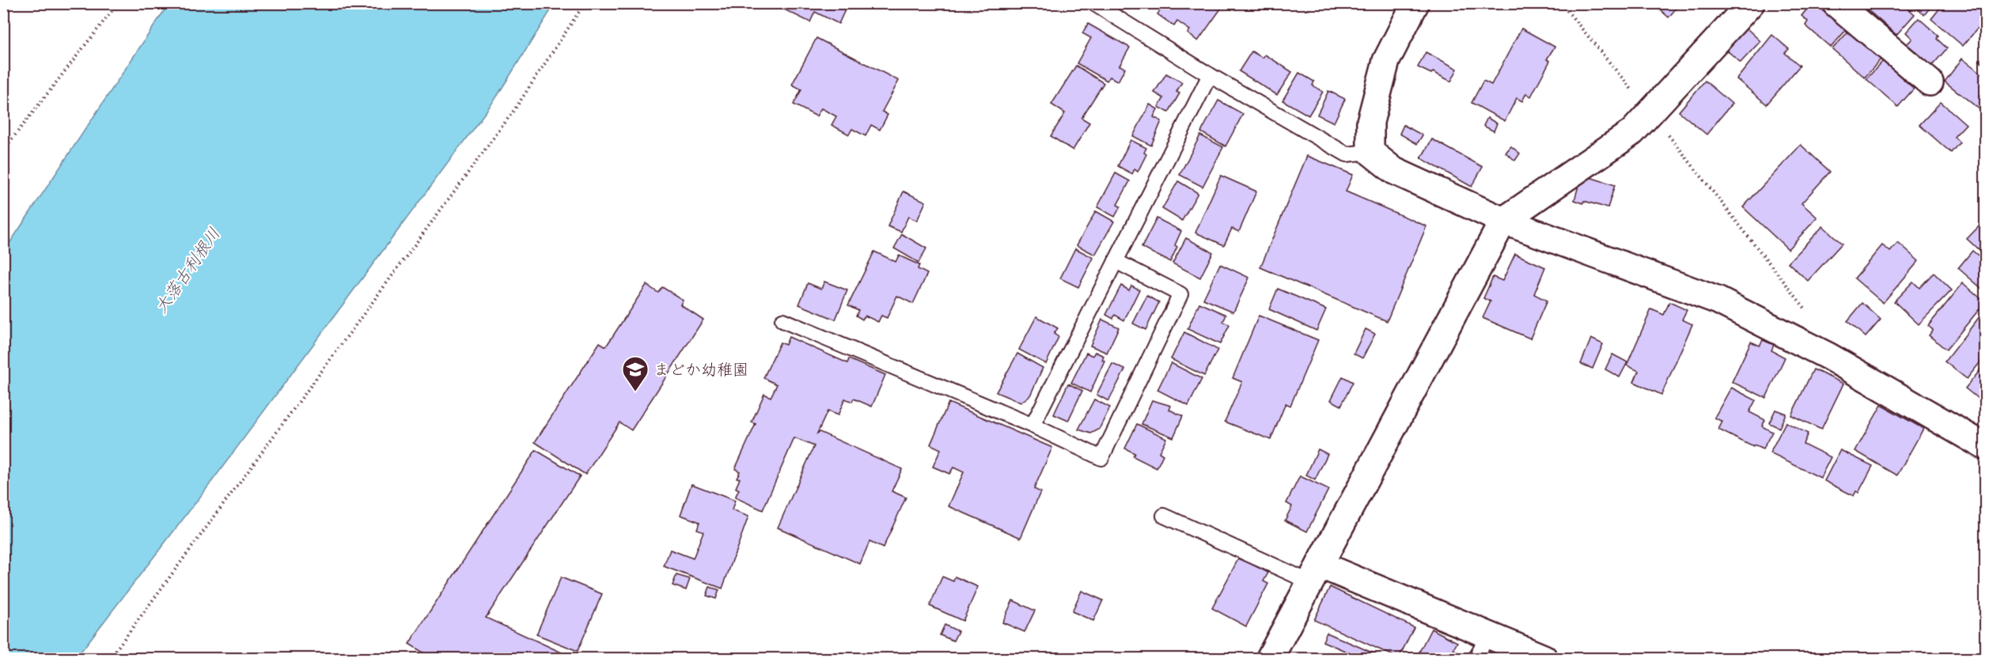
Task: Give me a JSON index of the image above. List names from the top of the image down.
{
  "water": ["大落古利根川"],
  "places": {
    "school or university": ["まどか幼稚園"]
  }
}
